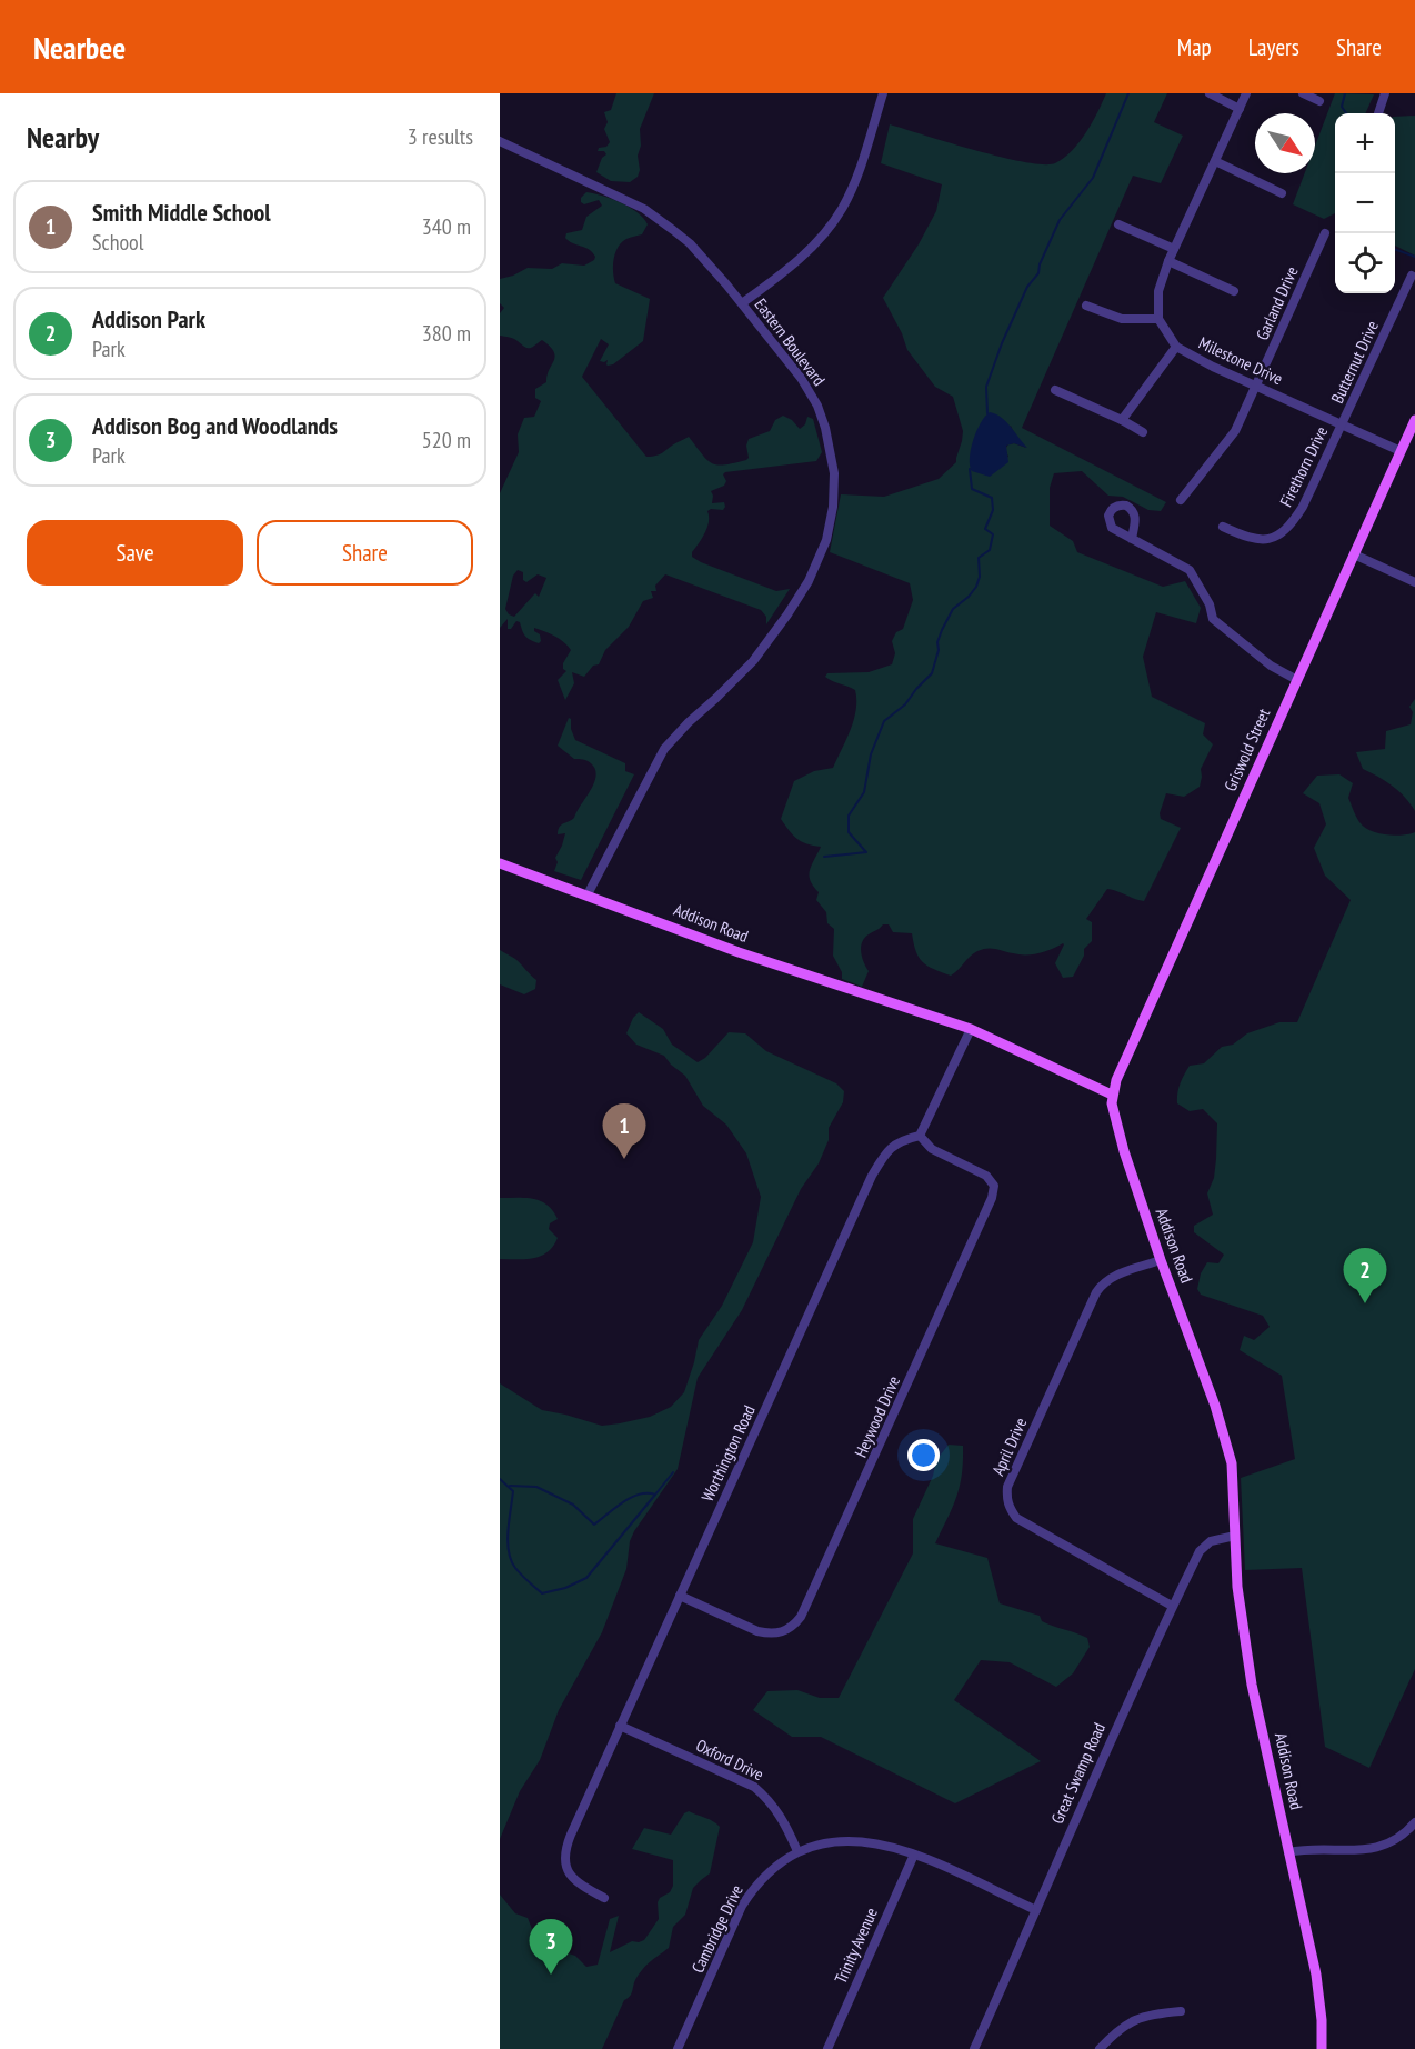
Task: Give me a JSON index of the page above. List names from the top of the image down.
{
  "streets": {
    "main road": ["Griswold Street", "Addison Road"],
    "street": [
      "Garland Drive",
      "Eastern Boulevard",
      "Milestone Drive",
      "Butternut Drive",
      "Firethorn Drive",
      "Heywood Drive",
      "April Drive",
      "Worthington Road",
      "Oxford Drive",
      "Great Swamp Road",
      "Cambridge Drive",
      "Trinity Avenue"
    ]
  },
  "crossings": [
    ["Garland Drive", "Milestone Drive"],
    ["Eastern Boulevard", "Addison Road"],
    ["Milestone Drive", "Butternut Drive"],
    ["Milestone Drive", "Firethorn Drive"],
    ["Milestone Drive", "Griswold Street"],
    ["Butternut Drive", "Firethorn Drive"],
    ["Griswold Street", "Addison Road"],
    ["Addison Road", "April Drive"],
    ["Addison Road", "Great Swamp Road"],
    ["Heywood Drive", "Worthington Road"],
    ["April Drive", "Great Swamp Road"],
    ["Worthington Road", "Oxford Drive"],
    ["Oxford Drive", "Cambridge Drive"],
    ["Great Swamp Road", "Cambridge Drive"],
    ["Cambridge Drive", "Trinity Avenue"]
  ],
  "north": "bottom right",
  "page": {
    "header": "Nearbee",
    "nav": ["Map", "Layers", "Share"],
    "heading": ["Nearby", "3 results"],
    "map_buttons": ["+", "−"],
    "list": [
      {
        "mark": "1",
        "name": "Smith Middle School",
        "note": "School",
        "value": "340 m"
      },
      {
        "mark": "2",
        "name": "Addison Park",
        "note": "Park",
        "value": "380 m"
      },
      {
        "mark": "3",
        "name": "Addison Bog and Woodlands",
        "note": "Park",
        "value": "520 m"
      }
    ],
    "buttons": ["Save", "Share"],
    "pins": ["1", "2", "3"]
  }
}
